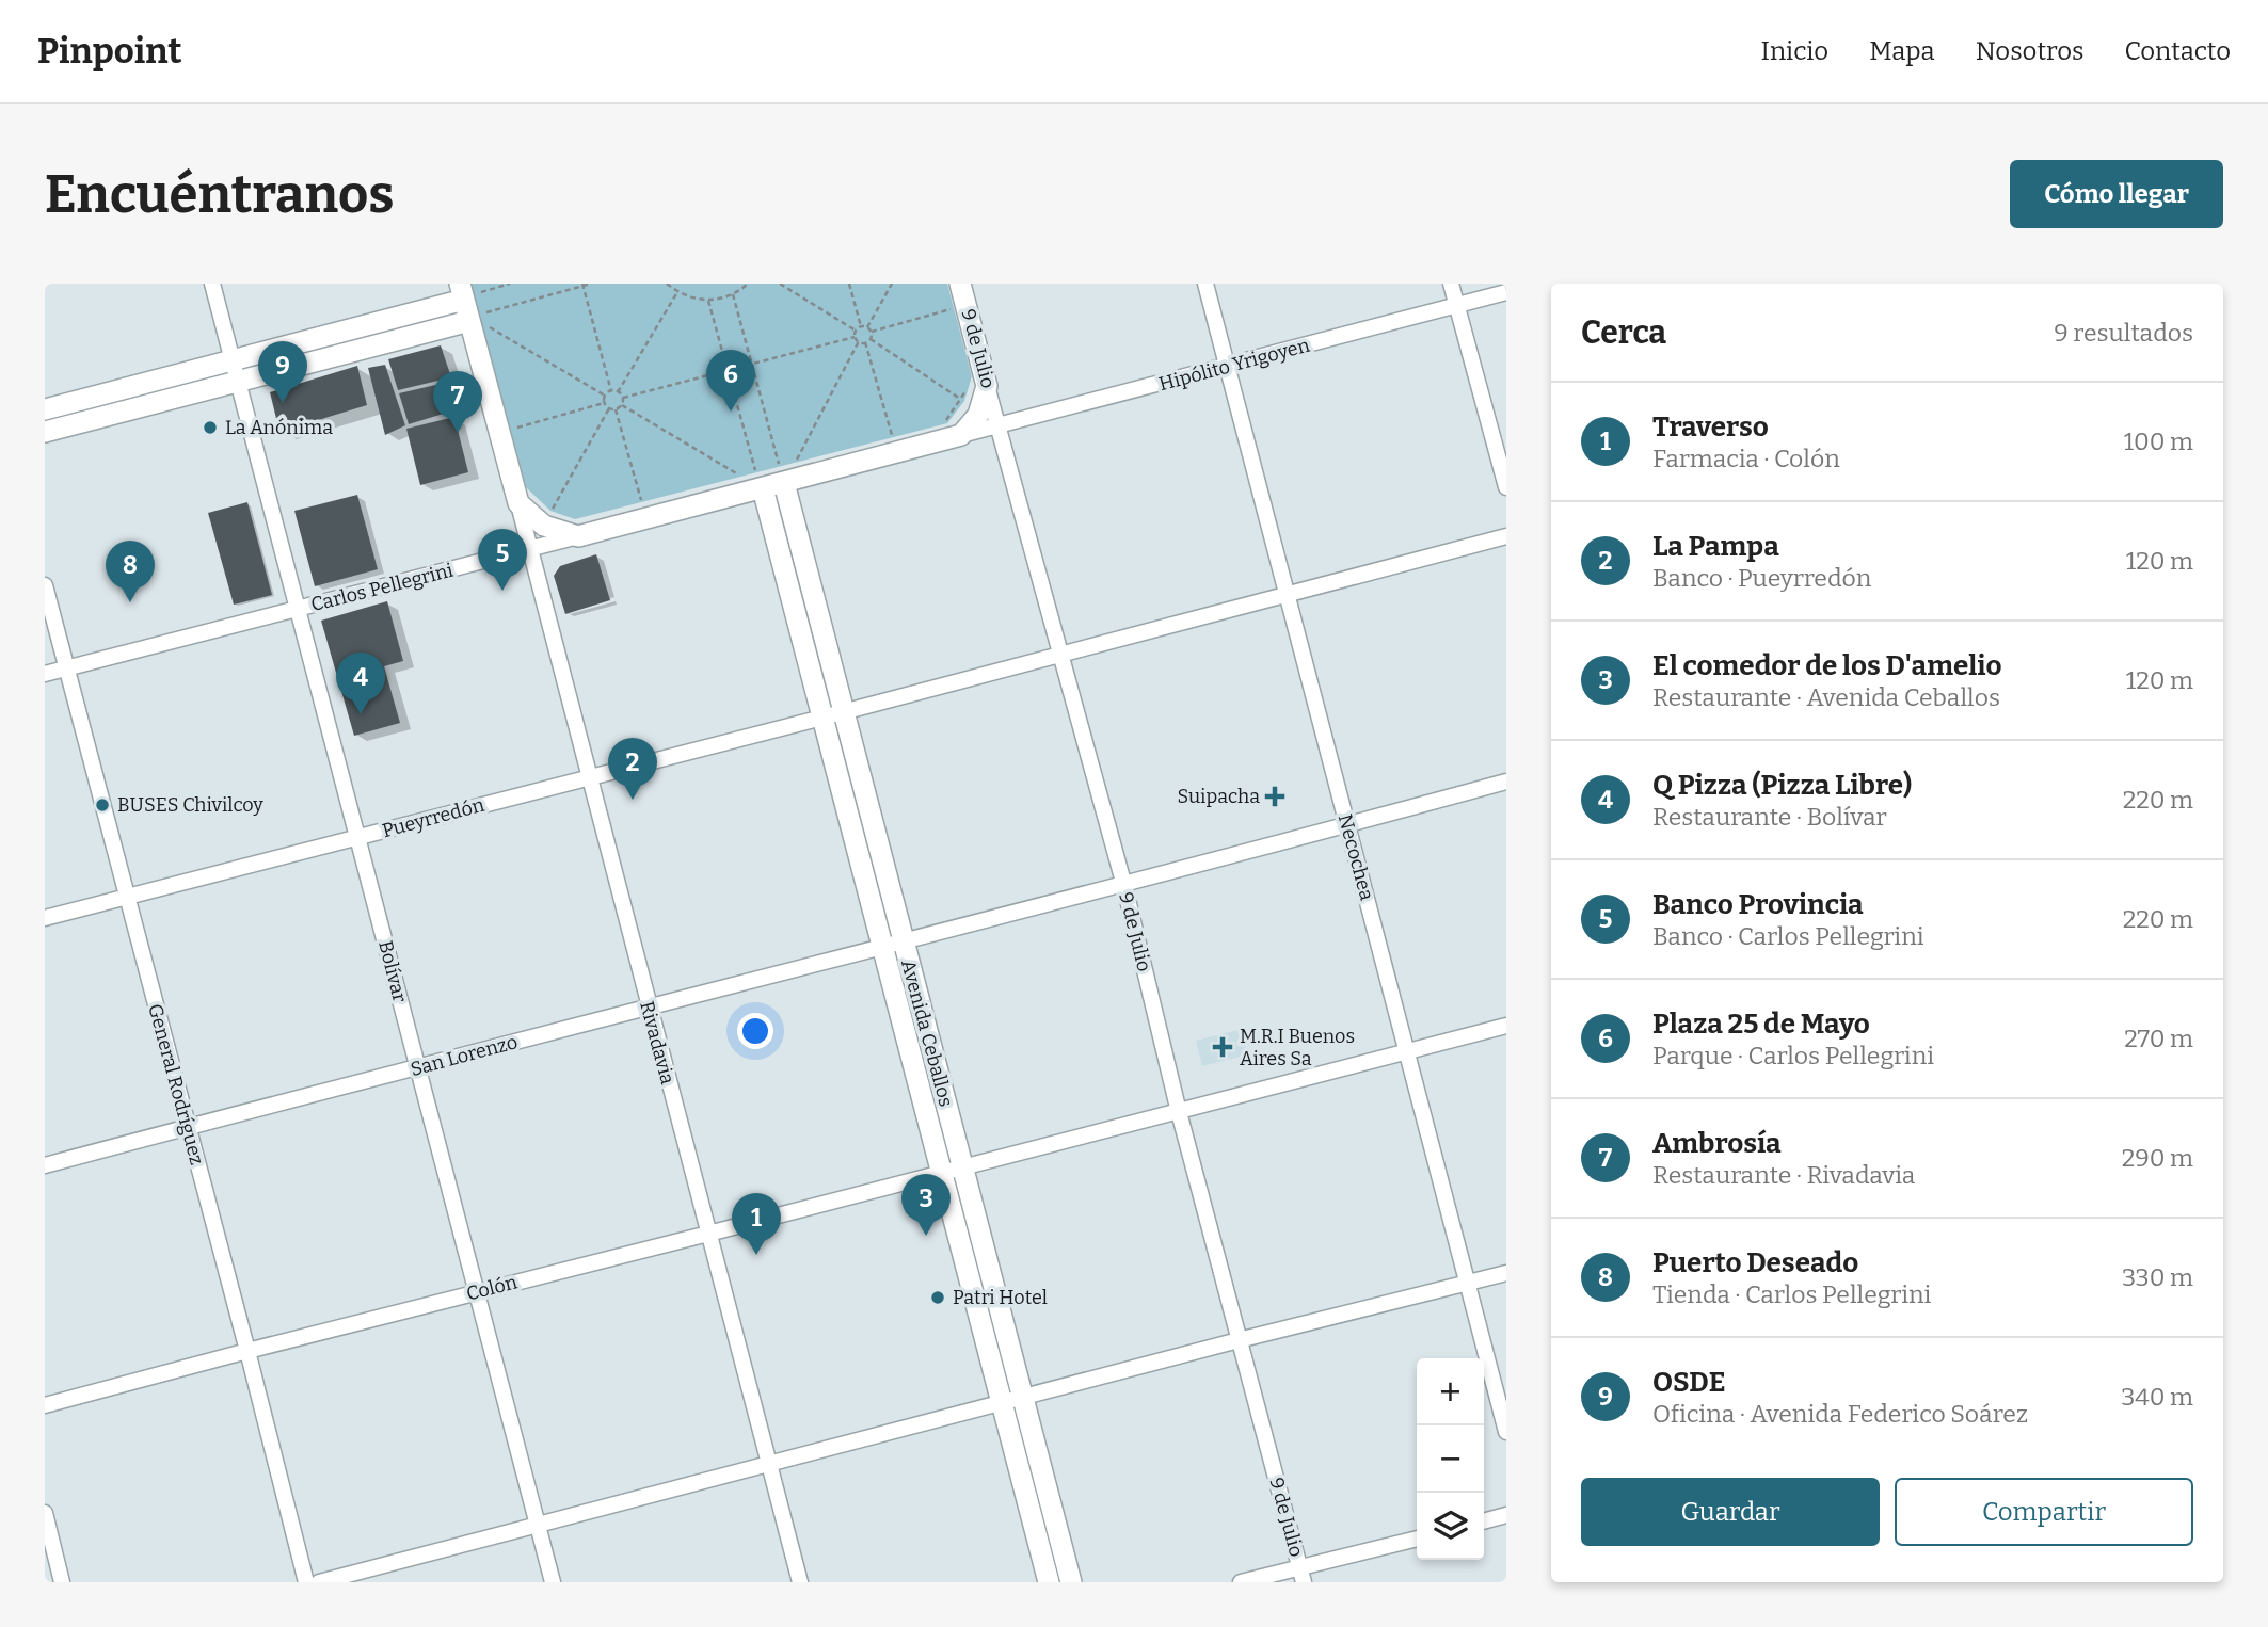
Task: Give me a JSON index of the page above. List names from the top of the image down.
{
  "streets": {
    "main road": [
      "9 de Julio",
      "Hipólito Yrigoyen",
      "Carlos Pellegrini",
      "Avenida Ceballos",
      "Rivadavia"
    ],
    "street": [
      "Pueyrredón",
      "Necochea",
      "Bolívar",
      "San Lorenzo",
      "General Rodríguez",
      "Colón"
    ]
  },
  "crossings": [
    ["9 de Julio", "Hipólito Yrigoyen"],
    ["9 de Julio", "Pueyrredón"],
    ["9 de Julio", "Colón"],
    ["Hipólito Yrigoyen", "Carlos Pellegrini"],
    ["Hipólito Yrigoyen", "Necochea"],
    ["Hipólito Yrigoyen", "Avenida Ceballos"],
    ["Carlos Pellegrini", "Bolívar"],
    ["Carlos Pellegrini", "Avenida Ceballos"],
    ["Carlos Pellegrini", "Rivadavia"],
    ["Carlos Pellegrini", "General Rodríguez"],
    ["Pueyrredón", "Necochea"],
    ["Pueyrredón", "Bolívar"],
    ["Pueyrredón", "Avenida Ceballos"],
    ["Pueyrredón", "Rivadavia"],
    ["Pueyrredón", "General Rodríguez"],
    ["Necochea", "Colón"],
    ["Bolívar", "San Lorenzo"],
    ["Bolívar", "Colón"],
    ["Avenida Ceballos", "San Lorenzo"],
    ["Avenida Ceballos", "Colón"],
    ["Rivadavia", "San Lorenzo"],
    ["Rivadavia", "Colón"],
    ["San Lorenzo", "General Rodríguez"],
    ["General Rodríguez", "Colón"]
  ],
  "places": {
    "other": ["La Anónima", "BUSES Chivilcoy", "Patri Hotel"],
    "health": ["Suipacha", "M.R.I Buenos Aires Sa"]
  },
  "page": {
    "header": "Pinpoint",
    "nav": [
      "Inicio",
      "Mapa",
      "Nosotros",
      "Contacto"
    ],
    "buttons": [
      "Cómo llegar",
      ["Guardar", "Compartir"]
    ],
    "title": "Encuéntranos",
    "heading": ["Cerca", "9 resultados"],
    "pins": [
      "9",
      "6",
      "7",
      "5",
      "8",
      "4",
      "2",
      "3",
      "1"
    ],
    "list": [
      {
        "mark": "1",
        "name": "Traverso",
        "note": "Farmacia · Colón",
        "value": "100 m"
      },
      {
        "mark": "2",
        "name": "La Pampa",
        "note": "Banco · Pueyrredón",
        "value": "120 m"
      },
      {
        "mark": "3",
        "name": "El comedor de los D'amelio",
        "note": "Restaurante · Avenida Ceballos",
        "value": "120 m"
      },
      {
        "mark": "4",
        "name": "Q Pizza (Pizza Libre)",
        "note": "Restaurante · Bolívar",
        "value": "220 m"
      },
      {
        "mark": "5",
        "name": "Banco Provincia",
        "note": "Banco · Carlos Pellegrini",
        "value": "220 m"
      },
      {
        "mark": "6",
        "name": "Plaza 25 de Mayo",
        "note": "Parque · Carlos Pellegrini",
        "value": "270 m"
      },
      {
        "mark": "7",
        "name": "Ambrosía",
        "note": "Restaurante · Rivadavia",
        "value": "290 m"
      },
      {
        "mark": "8",
        "name": "Puerto Deseado",
        "note": "Tienda · Carlos Pellegrini",
        "value": "330 m"
      },
      {
        "mark": "9",
        "name": "OSDE",
        "note": "Oficina · Avenida Federico Soárez",
        "value": "340 m"
      }
    ],
    "map_buttons": ["+", "−"]
  }
}
